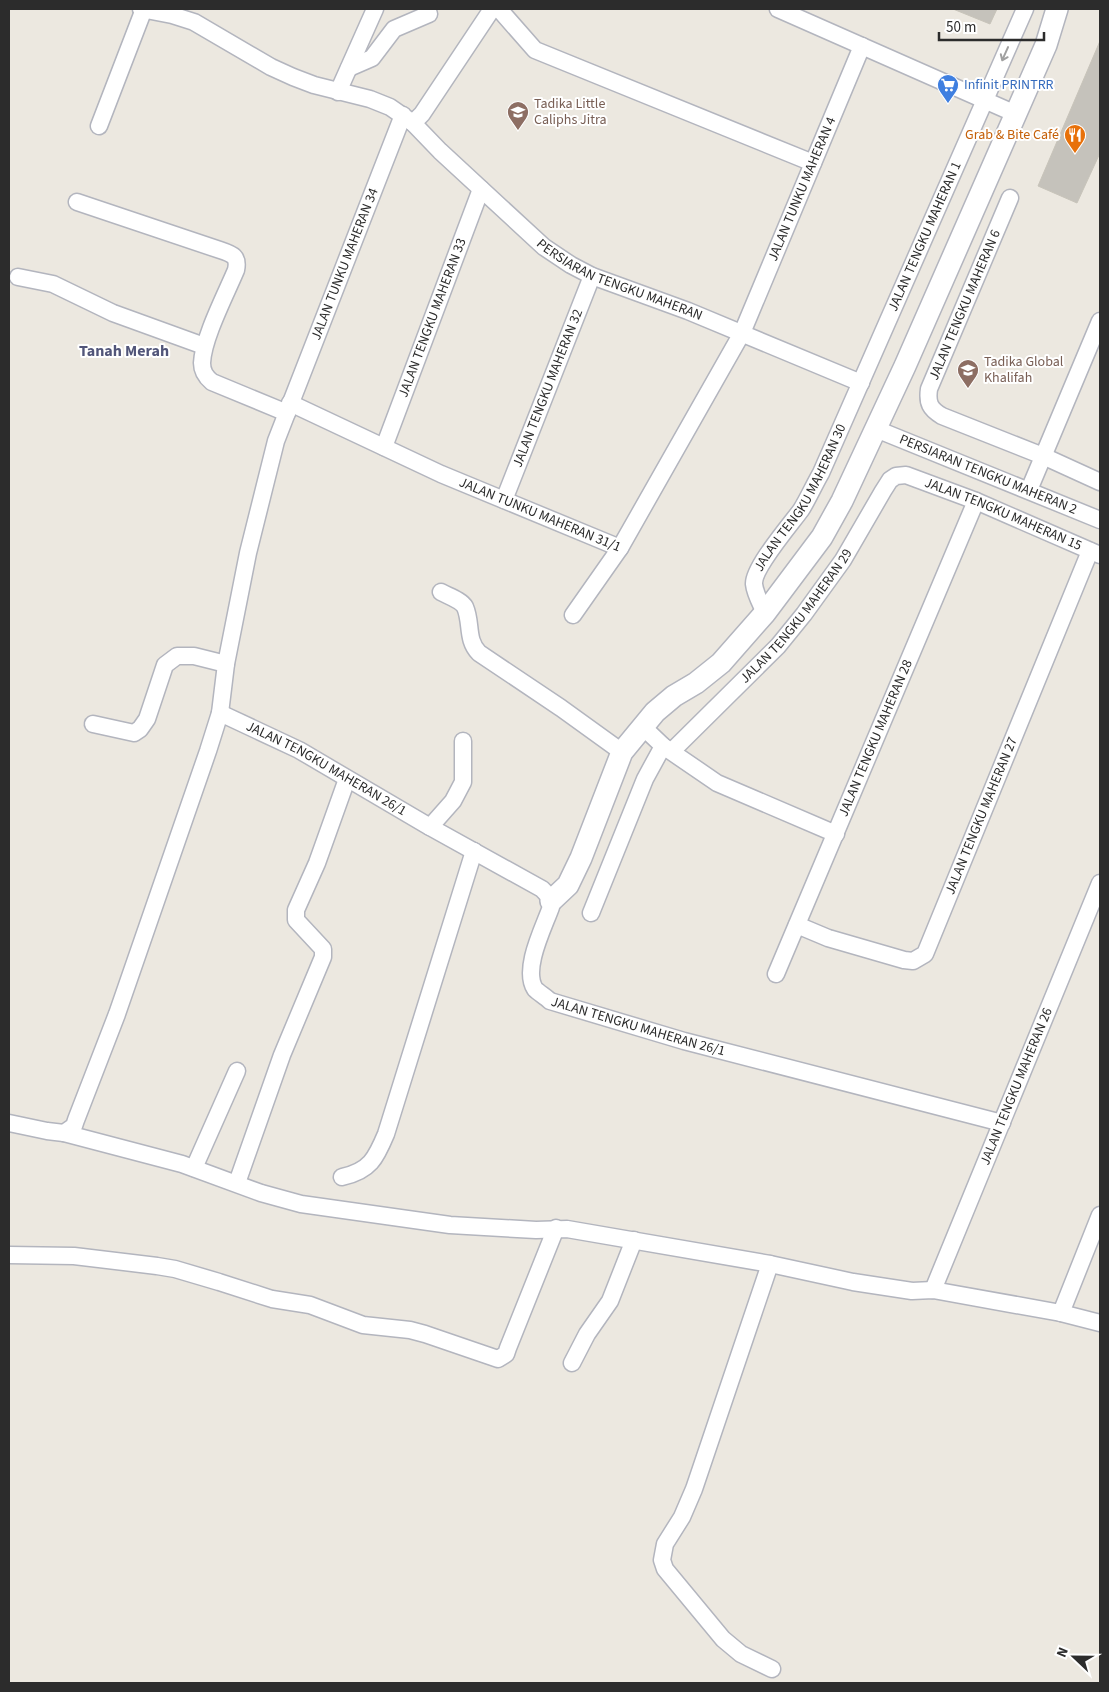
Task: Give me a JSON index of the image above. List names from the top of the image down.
{
  "streets": {
    "street": [
      "JALAN TUNKU MAHERAN 4",
      "JALAN TENGKU MAHERAN 1",
      "JALAN TUNKU MAHERAN 34",
      "PERSIARAN TENGKU MAHERAN",
      "JALAN TENGKU MAHERAN 6",
      "JALAN TENGKU MAHERAN 33",
      "JALAN TENGKU MAHERAN 32",
      "PERSIARAN TENGKU MAHERAN 2",
      "JALAN TENGKU MAHERAN 30",
      "JALAN TUNKU MAHERAN 31/1",
      "JALAN TENGKU MAHERAN 15",
      "JALAN TENGKU MAHERAN 29",
      "JALAN TENGKU MAHERAN 28",
      "JALAN TENGKU MAHERAN 26/1",
      "JALAN TENGKU MAHERAN 27",
      "JALAN TENGKU MAHERAN 26"
    ]
  },
  "crossings": [
    ["JALAN TUNKU MAHERAN 4", "PERSIARAN TENGKU MAHERAN"],
    ["JALAN TUNKU MAHERAN 4", "JALAN TUNKU MAHERAN 31/1"],
    ["JALAN TENGKU MAHERAN 1", "PERSIARAN TENGKU MAHERAN"],
    ["JALAN TENGKU MAHERAN 1", "JALAN TENGKU MAHERAN 30"],
    ["JALAN TUNKU MAHERAN 34", "PERSIARAN TENGKU MAHERAN"],
    ["JALAN TUNKU MAHERAN 34", "JALAN TUNKU MAHERAN 31/1"],
    ["JALAN TUNKU MAHERAN 34", "JALAN TENGKU MAHERAN 26/1"],
    ["PERSIARAN TENGKU MAHERAN", "JALAN TENGKU MAHERAN 33"],
    ["PERSIARAN TENGKU MAHERAN", "JALAN TENGKU MAHERAN 32"],
    ["PERSIARAN TENGKU MAHERAN", "JALAN TENGKU MAHERAN 30"],
    ["PERSIARAN TENGKU MAHERAN", "JALAN TUNKU MAHERAN 31/1"],
    ["JALAN TENGKU MAHERAN 33", "JALAN TUNKU MAHERAN 31/1"],
    ["JALAN TENGKU MAHERAN 32", "JALAN TUNKU MAHERAN 31/1"],
    ["JALAN TENGKU MAHERAN 15", "JALAN TENGKU MAHERAN 29"],
    ["JALAN TENGKU MAHERAN 15", "JALAN TENGKU MAHERAN 28"],
    ["JALAN TENGKU MAHERAN 15", "JALAN TENGKU MAHERAN 27"],
    ["JALAN TENGKU MAHERAN 28", "JALAN TENGKU MAHERAN 27"],
    ["JALAN TENGKU MAHERAN 26/1", "JALAN TENGKU MAHERAN 26"]
  ],
  "districts": ["Tanah Merah"],
  "places": {
    "supermarket": ["Infinit PRINTRR"],
    "school or university": ["Tadika Little Caliphs Jitra", "Tadika Global Khalifah"],
    "restaurant": ["Grab & Bite Café"]
  },
  "scale_bar": "50 m",
  "north": "left"
}
